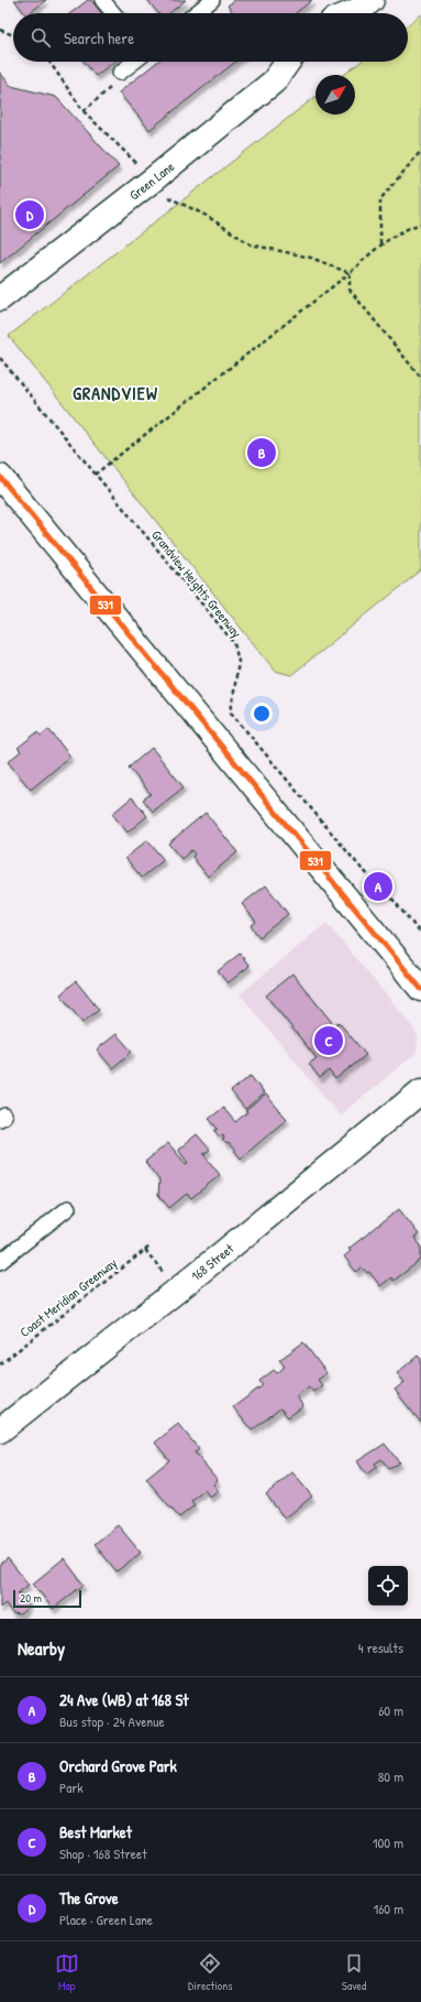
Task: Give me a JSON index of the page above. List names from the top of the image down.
{
  "streets": {
    "main road": ["Green Lane", "168 Street"],
    "path": ["Grandview Heights Greenway", "Coast Meridian Greenway"]
  },
  "districts": ["GRANDVIEW"],
  "lines": ["transit line 531"],
  "scale_bar": "20 m",
  "north": "top right",
  "page": {
    "search": "Search here",
    "pins": [
      "D",
      "B",
      "A",
      "C"
    ],
    "scale": "20 m",
    "heading": ["Nearby", "4 results"],
    "list": [
      {
        "mark": "A",
        "name": "24 Ave (WB) at 168 St",
        "note": "Bus stop · 24 Avenue",
        "value": "60 m"
      },
      {
        "mark": "B",
        "name": "Orchard Grove Park",
        "note": "Park",
        "value": "80 m"
      },
      {
        "mark": "C",
        "name": "Best Market",
        "note": "Shop · 168 Street",
        "value": "100 m"
      },
      {
        "mark": "D",
        "name": "The Grove",
        "note": "Place · Green Lane",
        "value": "160 m"
      }
    ],
    "nav": ["Map", "Directions", "Saved"]
  }
}
